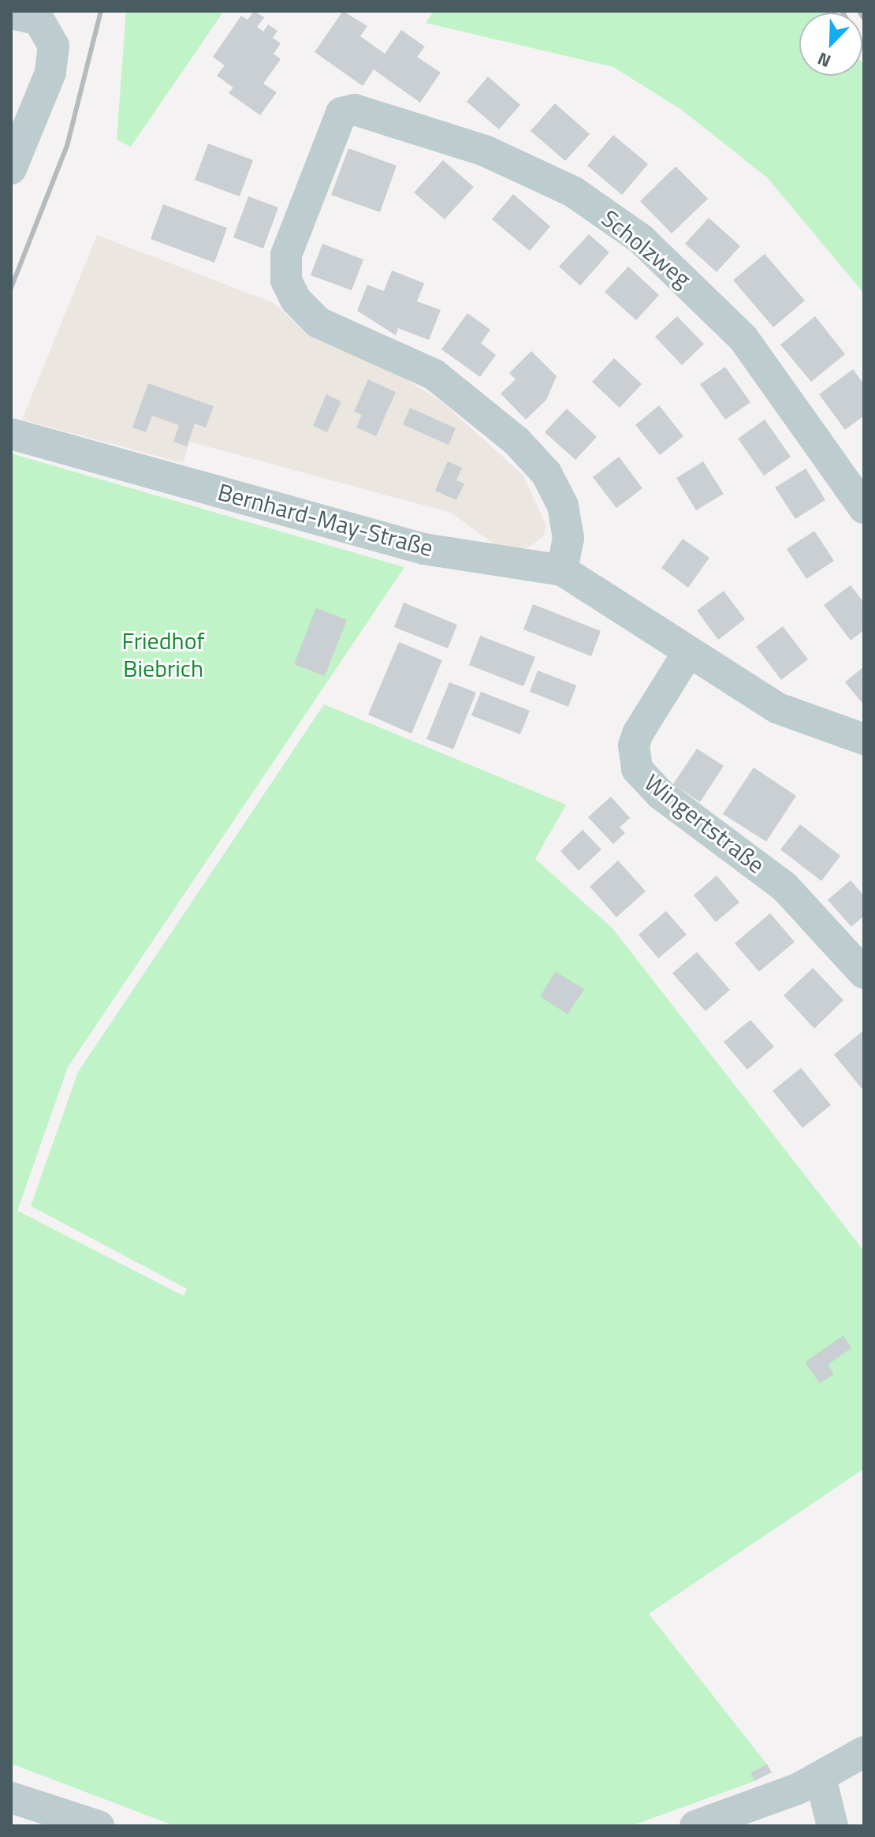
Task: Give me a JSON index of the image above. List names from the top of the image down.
{
  "streets": {
    "street": ["Scholzweg", "Bernhard-May-Straße", "Wingertstraße"]
  },
  "crossings": [
    ["Scholzweg", "Bernhard-May-Straße"],
    ["Bernhard-May-Straße", "Wingertstraße"]
  ],
  "parks": ["Friedhof Biebrich"],
  "north": "bottom left"
}
